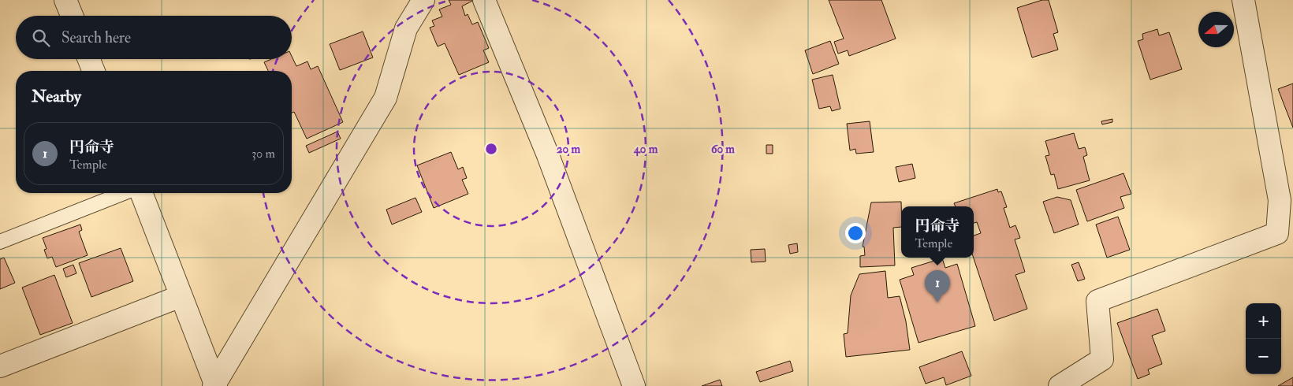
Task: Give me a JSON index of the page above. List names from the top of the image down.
{
  "north": "left",
  "page": {
    "search": "Search here",
    "heading": "Nearby",
    "list": [
      {
        "mark": "1",
        "name": "円命寺",
        "note": "Temple",
        "value": "30 m"
      }
    ],
    "popup": ["円命寺", "Temple"],
    "pins": "1",
    "map_buttons": ["+", "−"]
  },
  "rings": ["20 m", "40 m", "60 m"]
}
